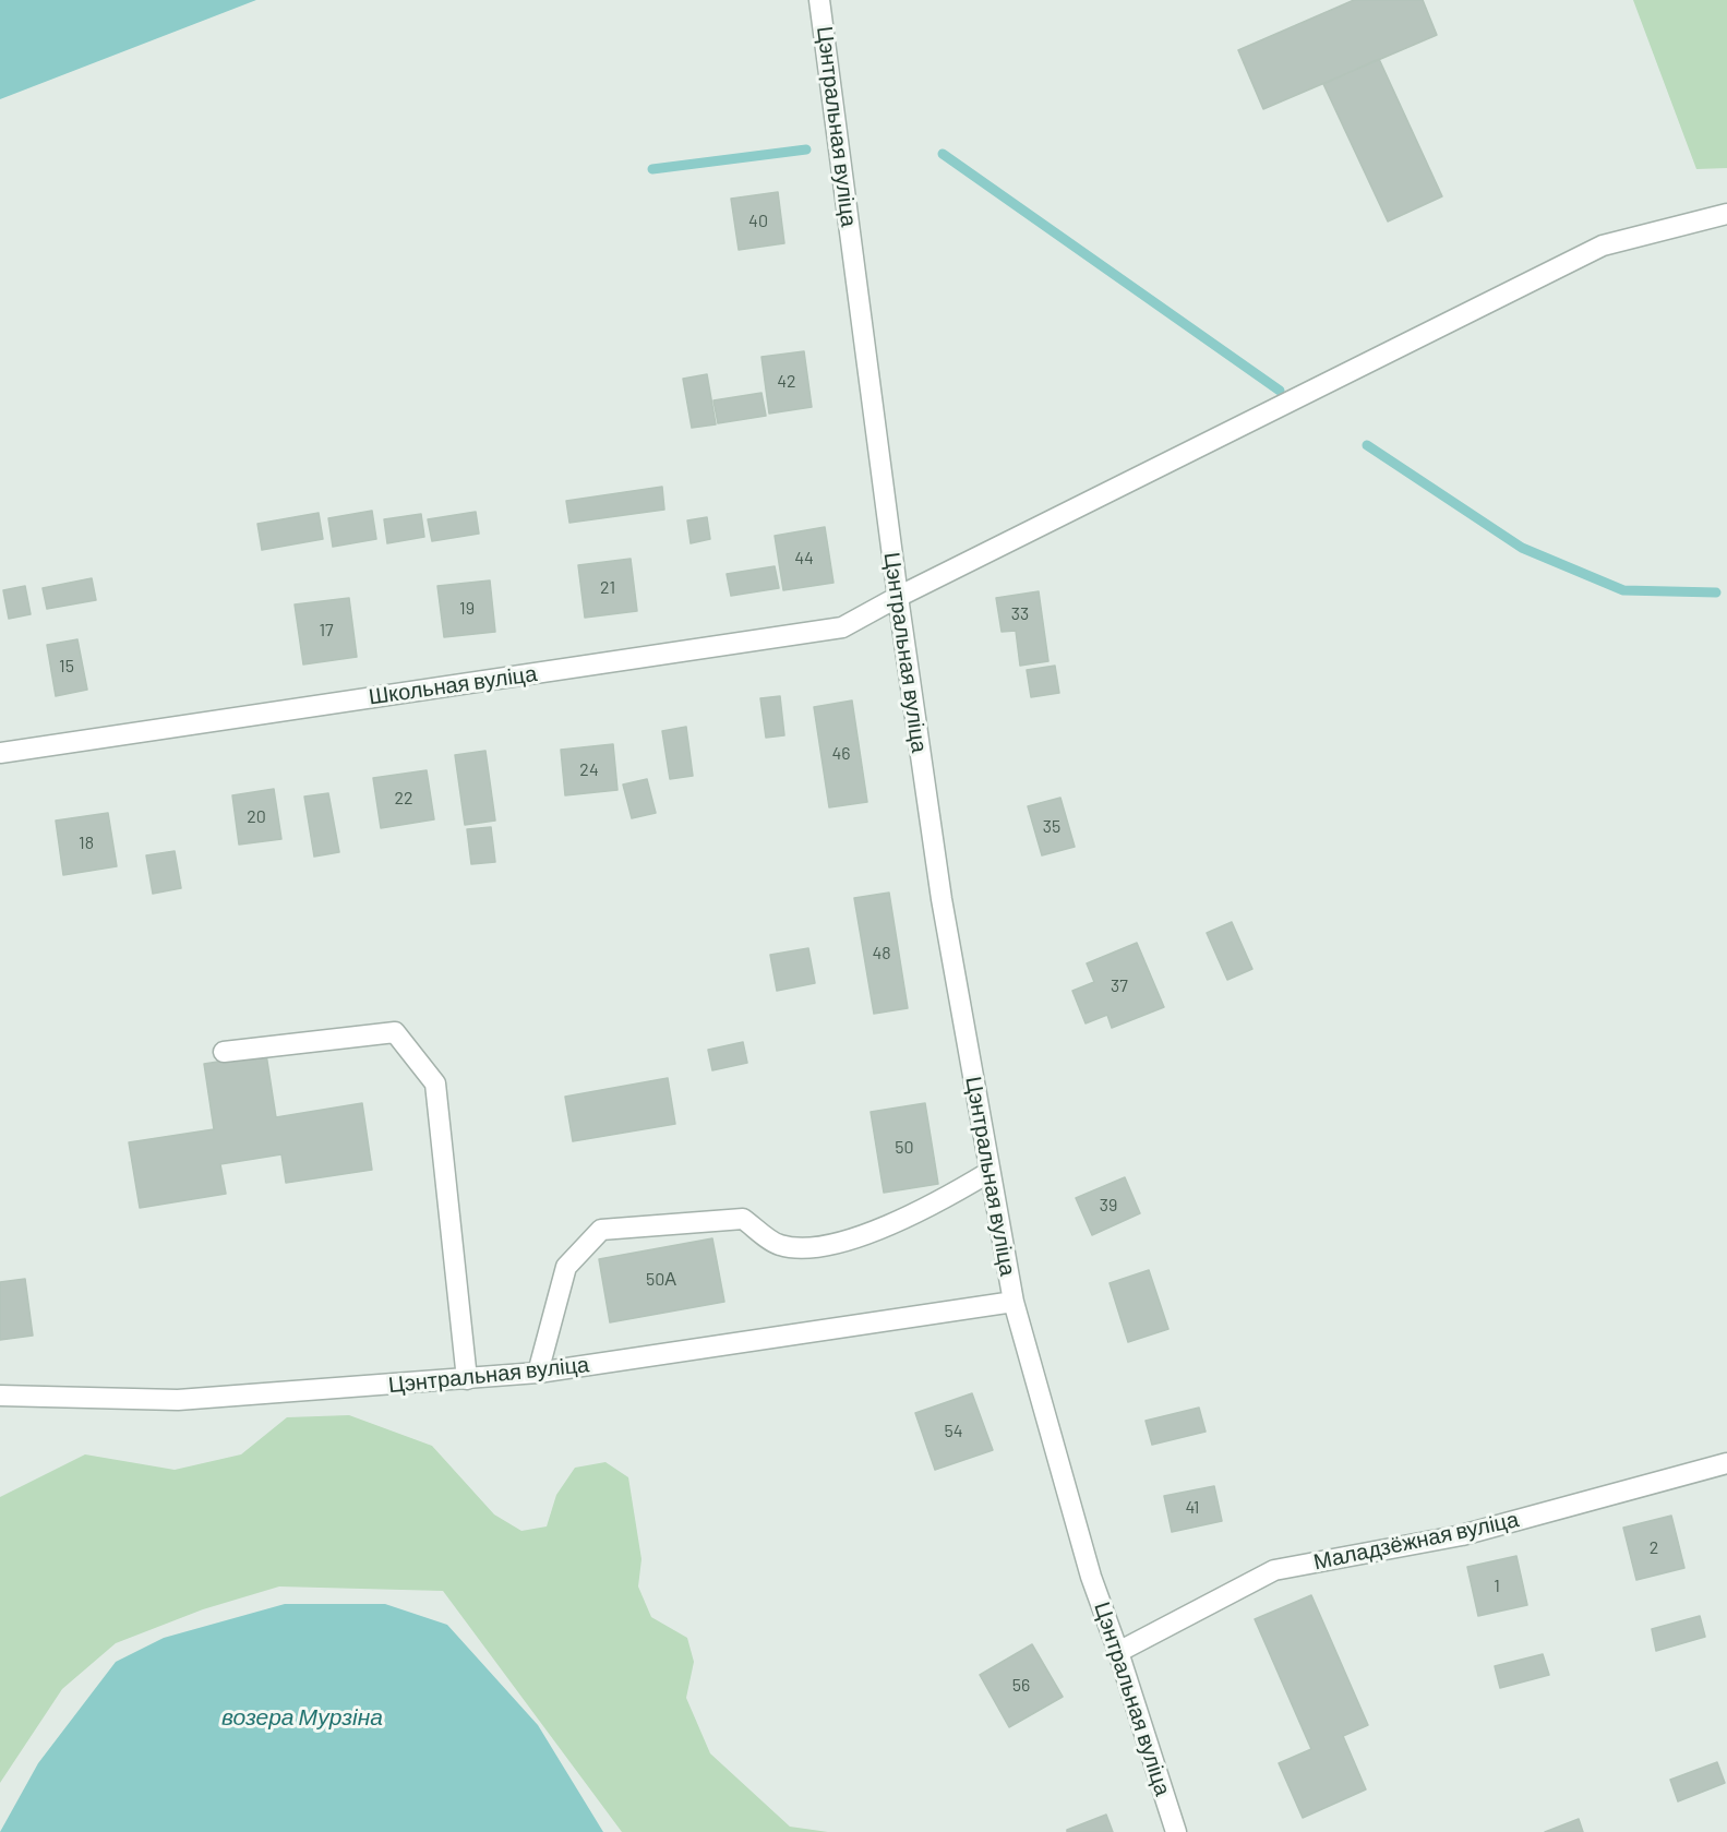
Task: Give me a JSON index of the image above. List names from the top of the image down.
{
  "streets": {
    "street": ["Цэнтральная вуліца", "Школьная вуліца", "Маладзёжная вуліца"]
  },
  "crossings": [
    ["Цэнтральная вуліца", "Школьная вуліца"],
    ["Цэнтральная вуліца", "Маладзёжная вуліца"]
  ],
  "water": ["возера Мурзіна"],
  "house_numbers": [
    "40",
    "42",
    "44",
    "21",
    "19",
    "33",
    "17",
    "15",
    "46",
    "24",
    "22",
    "20",
    "35",
    "18",
    "48",
    "37",
    "50",
    "39",
    "50А",
    "54",
    "41",
    "2",
    "1",
    "56"
  ]
}
